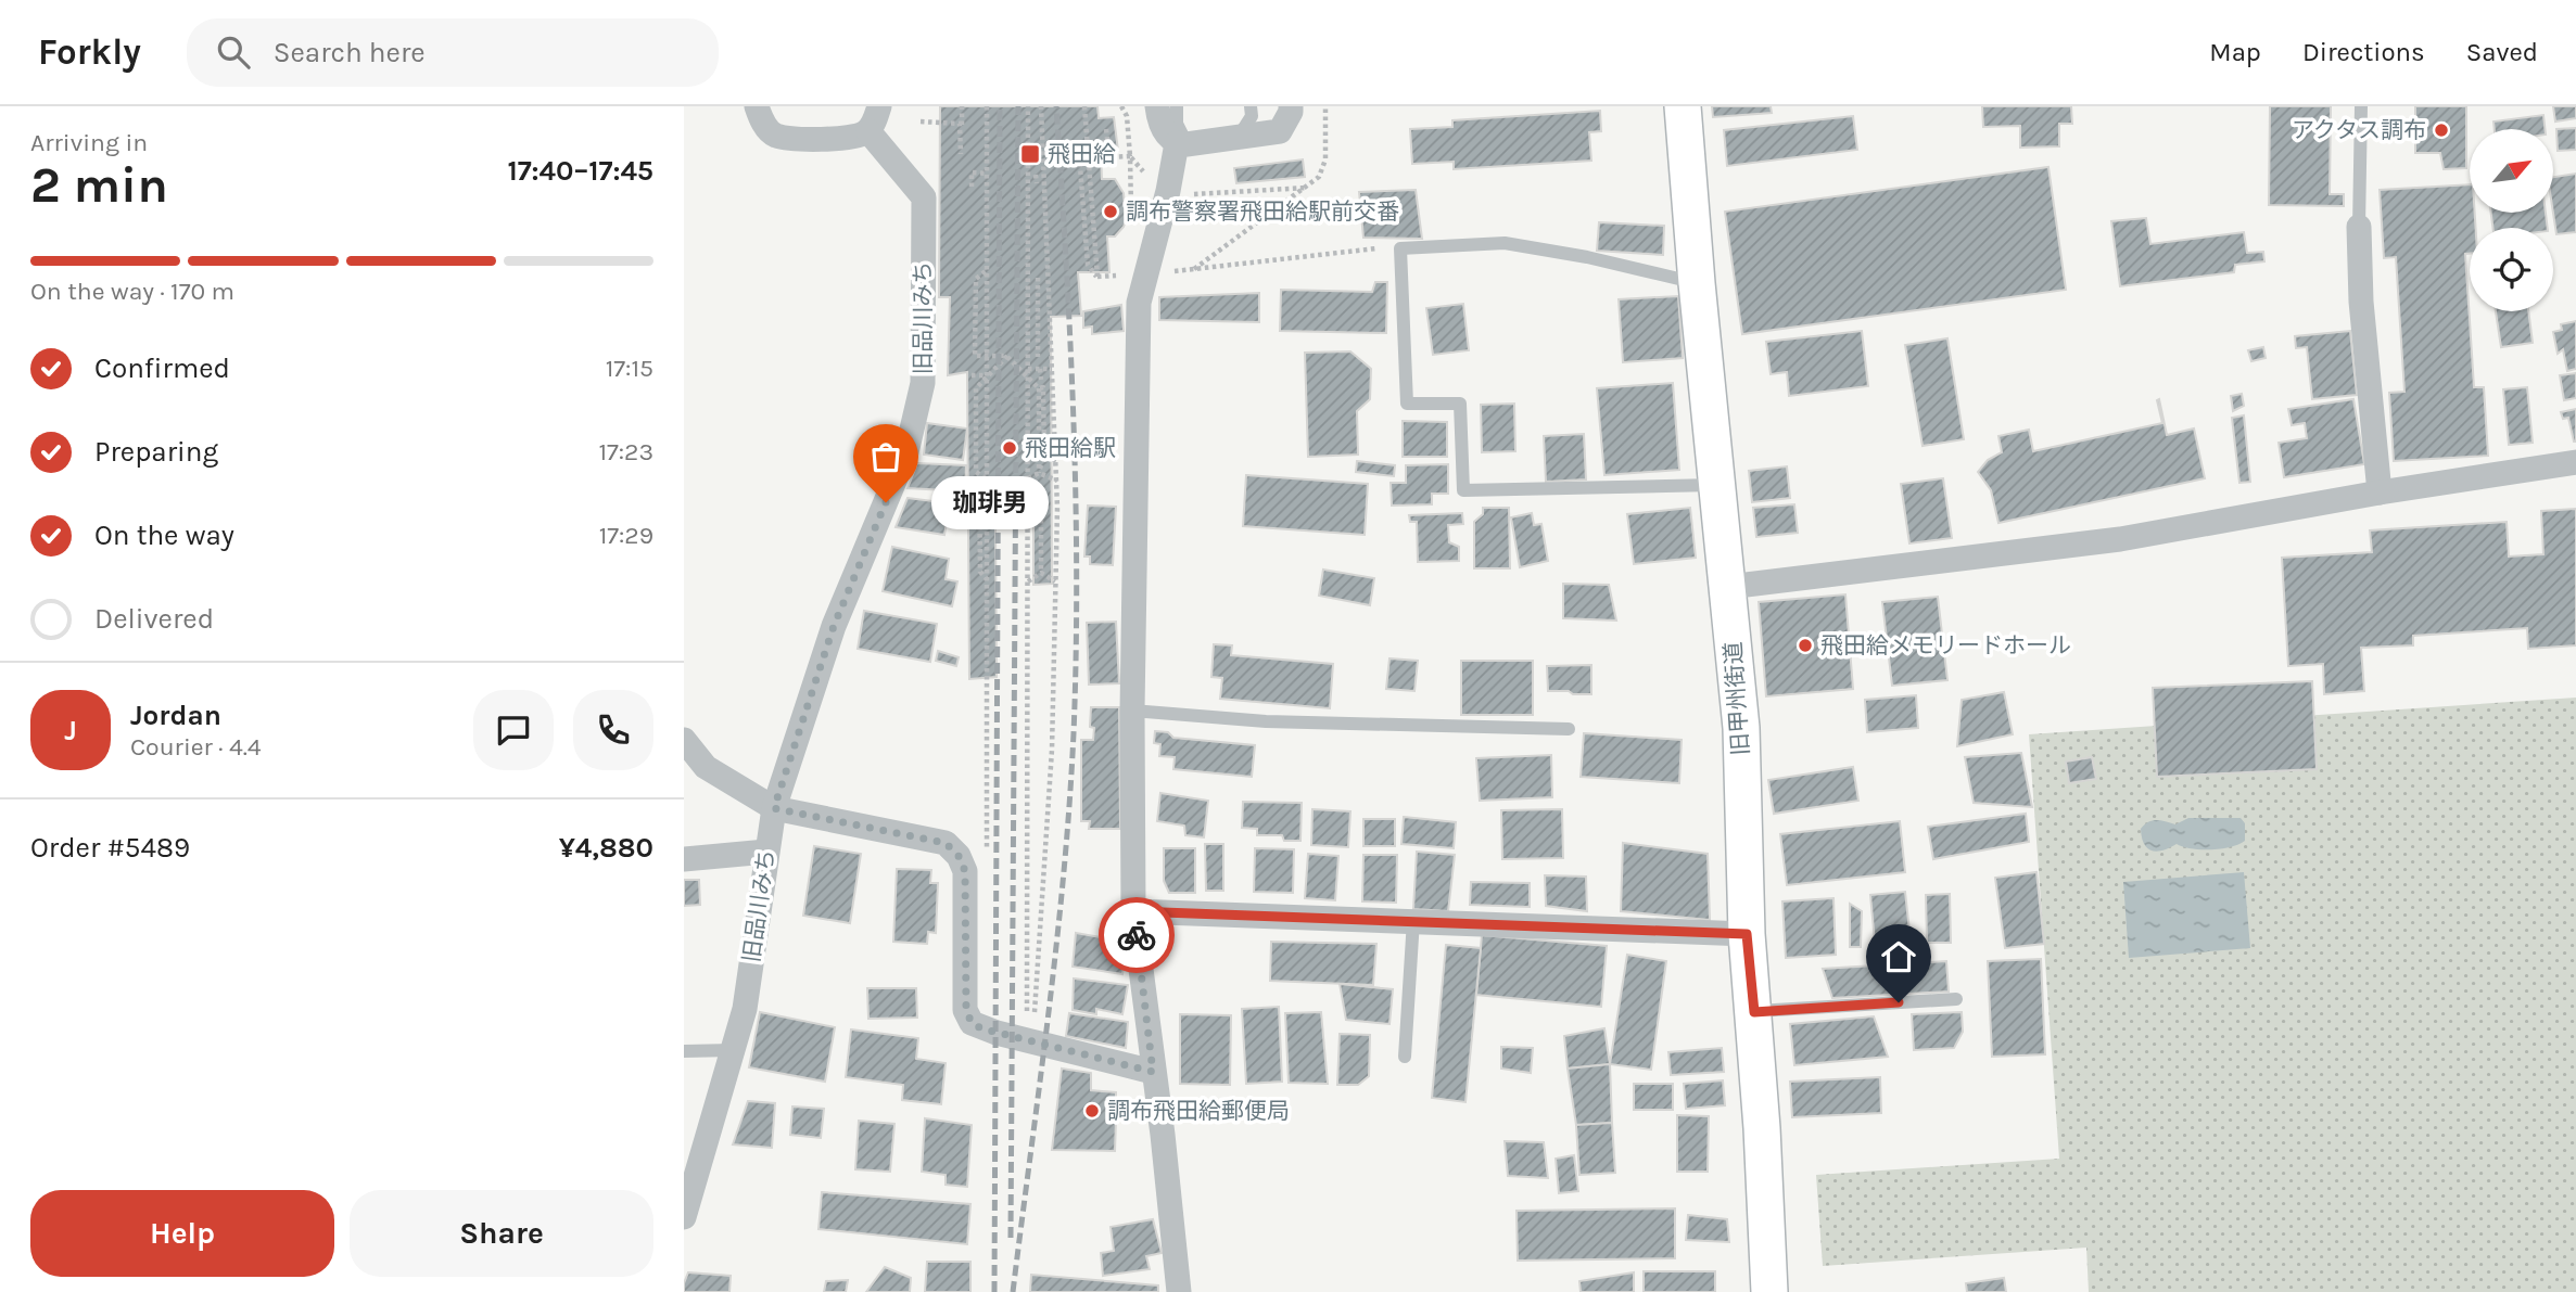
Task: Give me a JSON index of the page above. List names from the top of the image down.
{
  "streets": {
    "main road": ["旧甲州街道"],
    "street": ["旧品川みち"]
  },
  "places": {
    "other": [
      "アクタス調布",
      "調布警察署飛田給駅前交番",
      "飛田給駅",
      "珈琲男",
      "飛田給メモリードホール",
      "調布飛田給郵便局"
    ],
    "transit": ["飛田給"]
  },
  "north": "top right",
  "page": {
    "header": "Forkly",
    "search": "Search here",
    "nav": ["Map", "Directions", "Saved"],
    "heading": ["2 min", "Arriving in", "17:40–17:45"],
    "panel": [
      "Jordan",
      "Courier · 4.4",
      "Order #5489",
      "¥4,880"
    ],
    "bar": "On the way · 170 m",
    "list": [
      ["Confirmed", "17:15"],
      ["Preparing", "17:23"],
      ["On the way", "17:29"],
      "Delivered"
    ],
    "bubble": "珈琲男",
    "round": "J",
    "buttons": ["Help", "Share"]
  }
}
